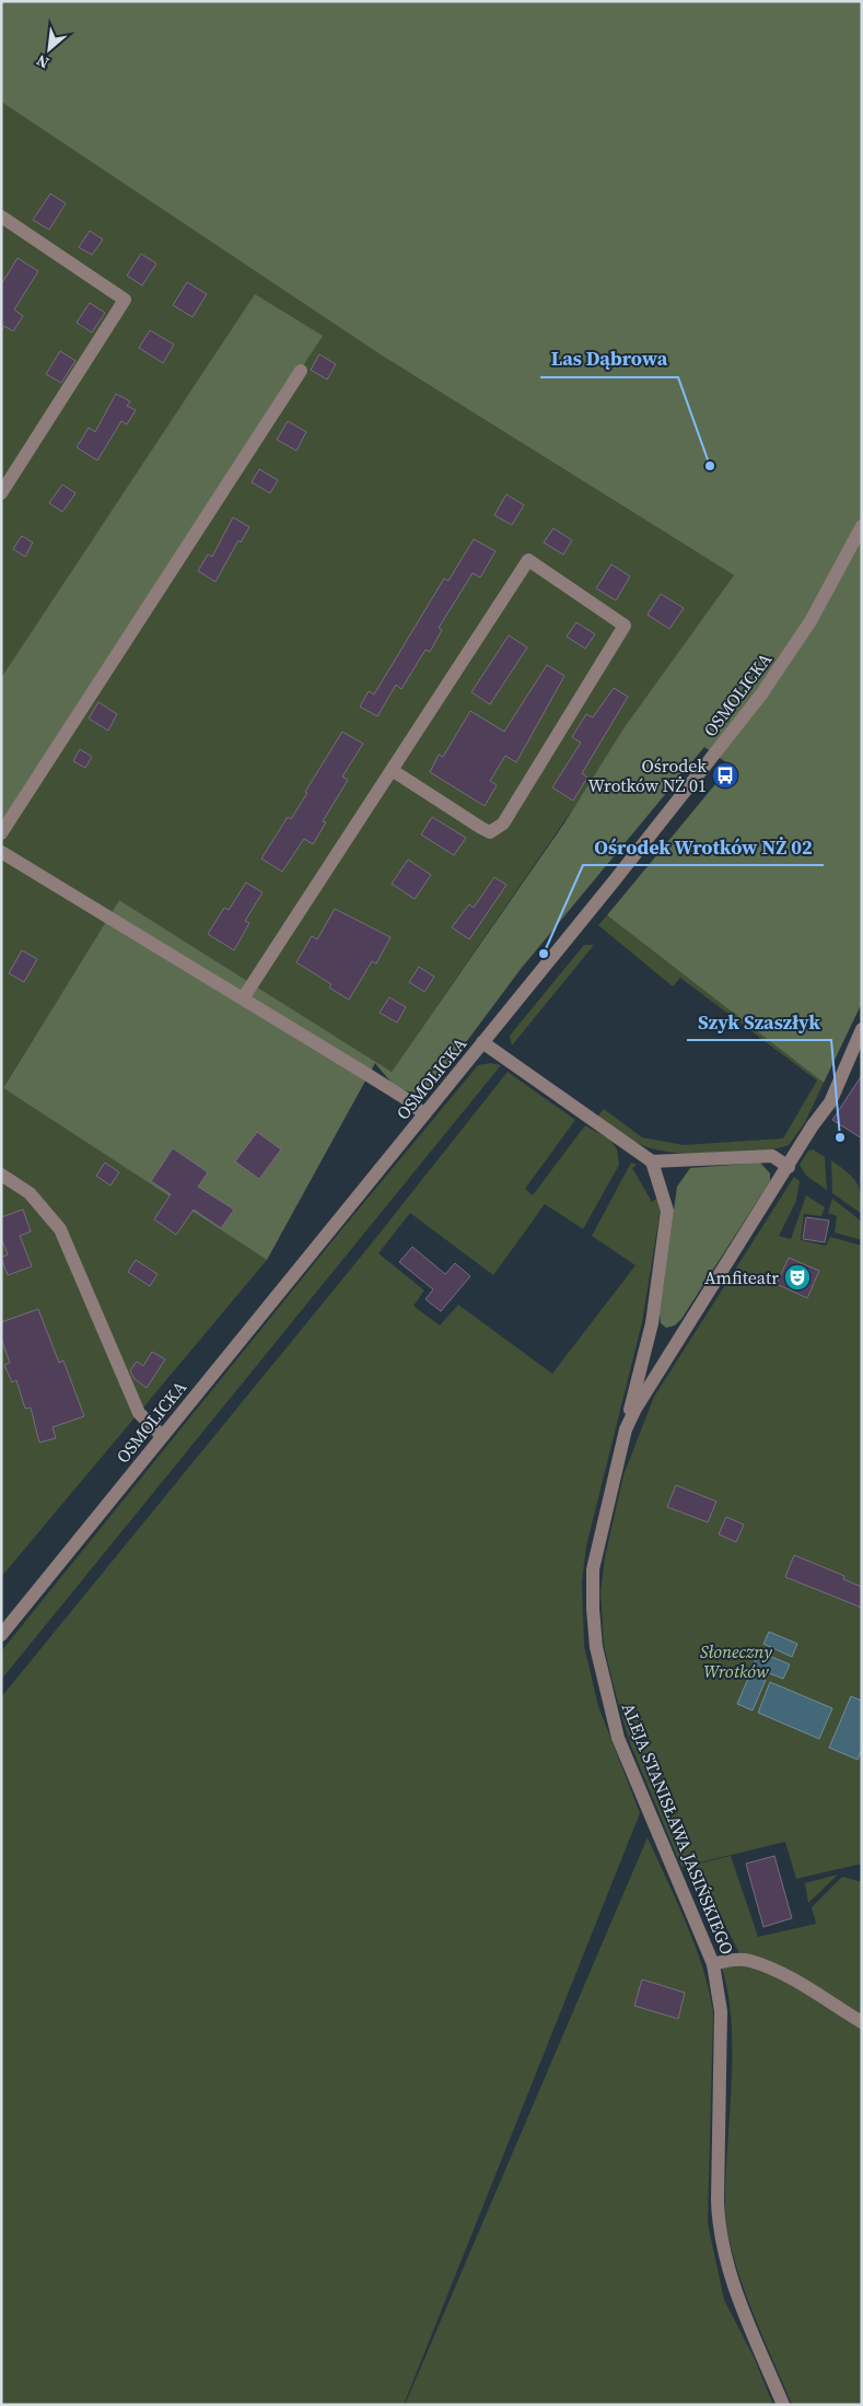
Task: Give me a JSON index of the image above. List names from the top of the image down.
{
  "streets": {
    "street": ["OSMOLICKA", "ALEJA STANISŁAWA JASIŃSKIEGO"]
  },
  "parks": ["Słoneczny Wrotków"],
  "places": {
    "other": ["Las Dąbrowa", "Ośrodek Wrotków NŻ 02", "Szyk Szaszłyk"],
    "bus stop": ["Ośrodek Wrotków NŻ 01"],
    "theatre": ["Amfiteatr"]
  },
  "north": "bottom left"
}
